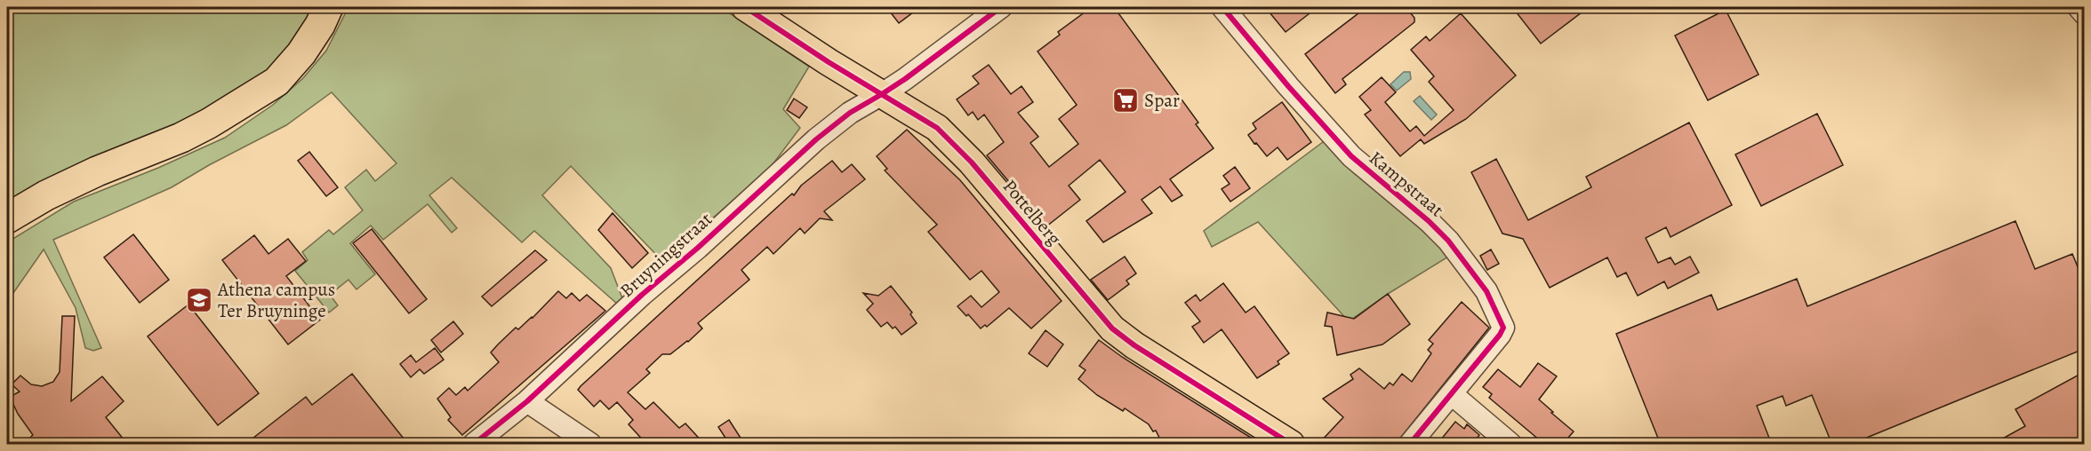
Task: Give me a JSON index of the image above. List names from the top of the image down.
{
  "streets": {
    "main road": ["Pottelberg"],
    "street": ["Kampstraat", "Bruyningstraat"]
  },
  "crossings": [
    ["Pottelberg", "Bruyningstraat"]
  ],
  "places": {
    "supermarket": ["Spar"],
    "school or university": ["Athena campus Ter Bruyninge"]
  }
}
